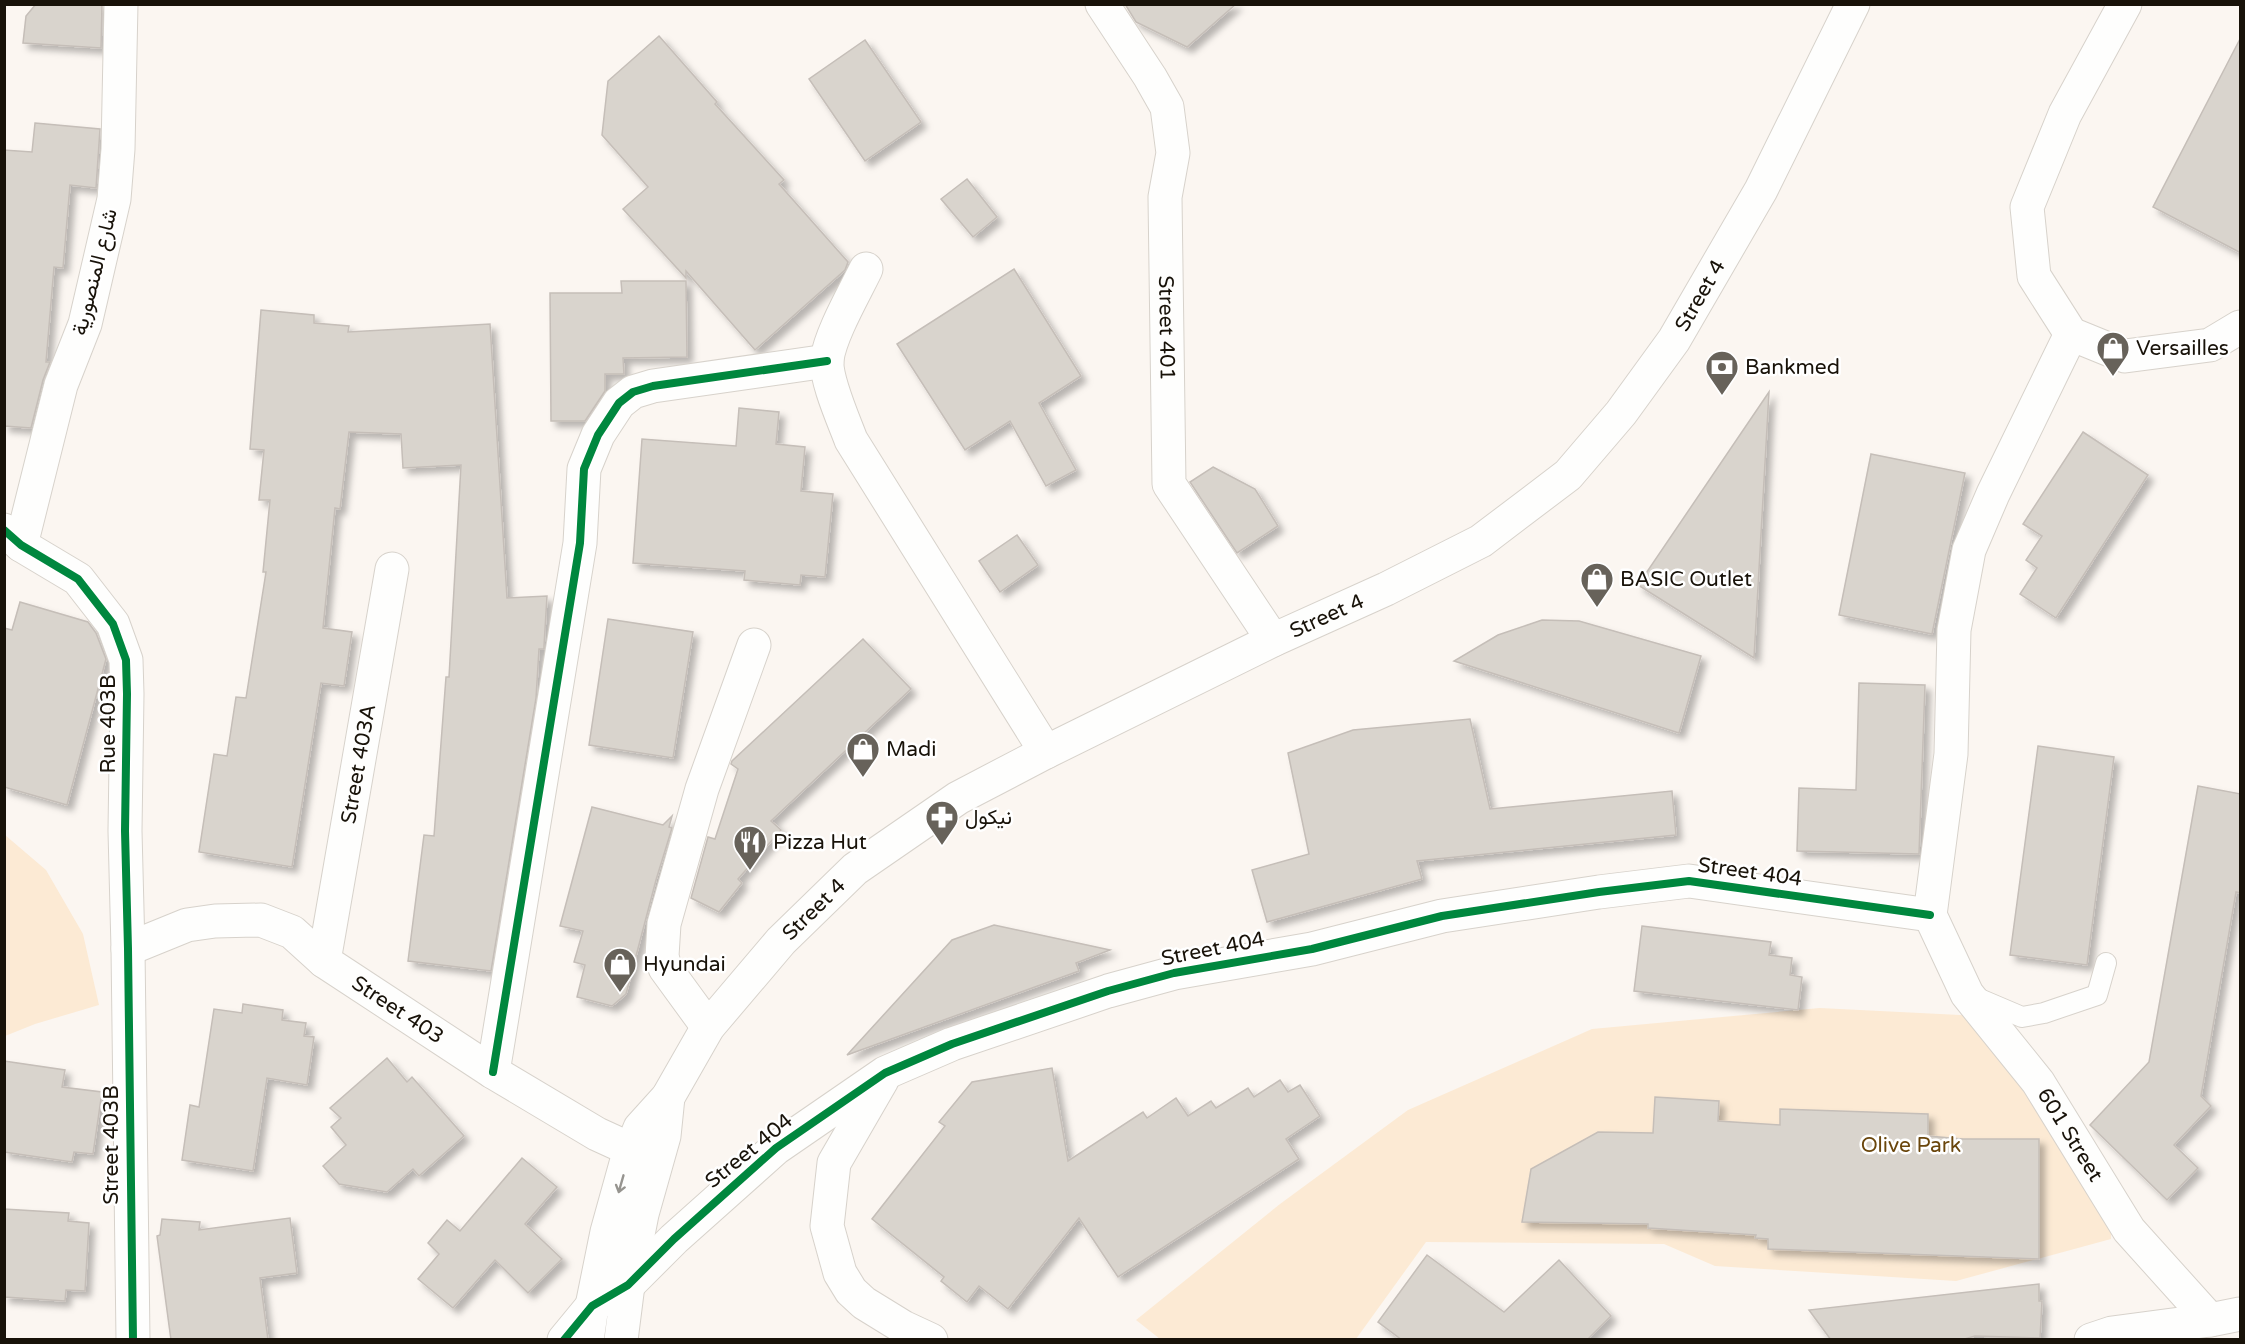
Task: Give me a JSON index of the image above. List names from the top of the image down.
{
  "streets": {
    "street": [
      "شارع المنصورية",
      "Street 4",
      "Street 401",
      "Rue 403B",
      "Street 403A",
      "Street 404",
      "Street 403",
      "601 Street",
      "Street 403B"
    ]
  },
  "crossings": [
    ["شارع المنصورية", "Rue 403B"],
    ["Street 4", "Street 401"],
    ["Street 4", "Street 404"],
    ["Street 4", "Street 403"],
    ["Rue 403B", "Street 403"],
    ["Rue 403B", "Street 403B"],
    ["Street 403A", "Street 403"],
    ["Street 404", "601 Street"],
    ["Street 403", "Street 403B"]
  ],
  "parks": ["Olive Park"],
  "places": {
    "shop": [
      "Versailles",
      "BASIC Outlet",
      "Madi",
      "Hyundai"
    ],
    "bank": ["Bankmed"],
    "pharmacy": ["نيكول"],
    "restaurant": ["Pizza Hut"]
  }
}
